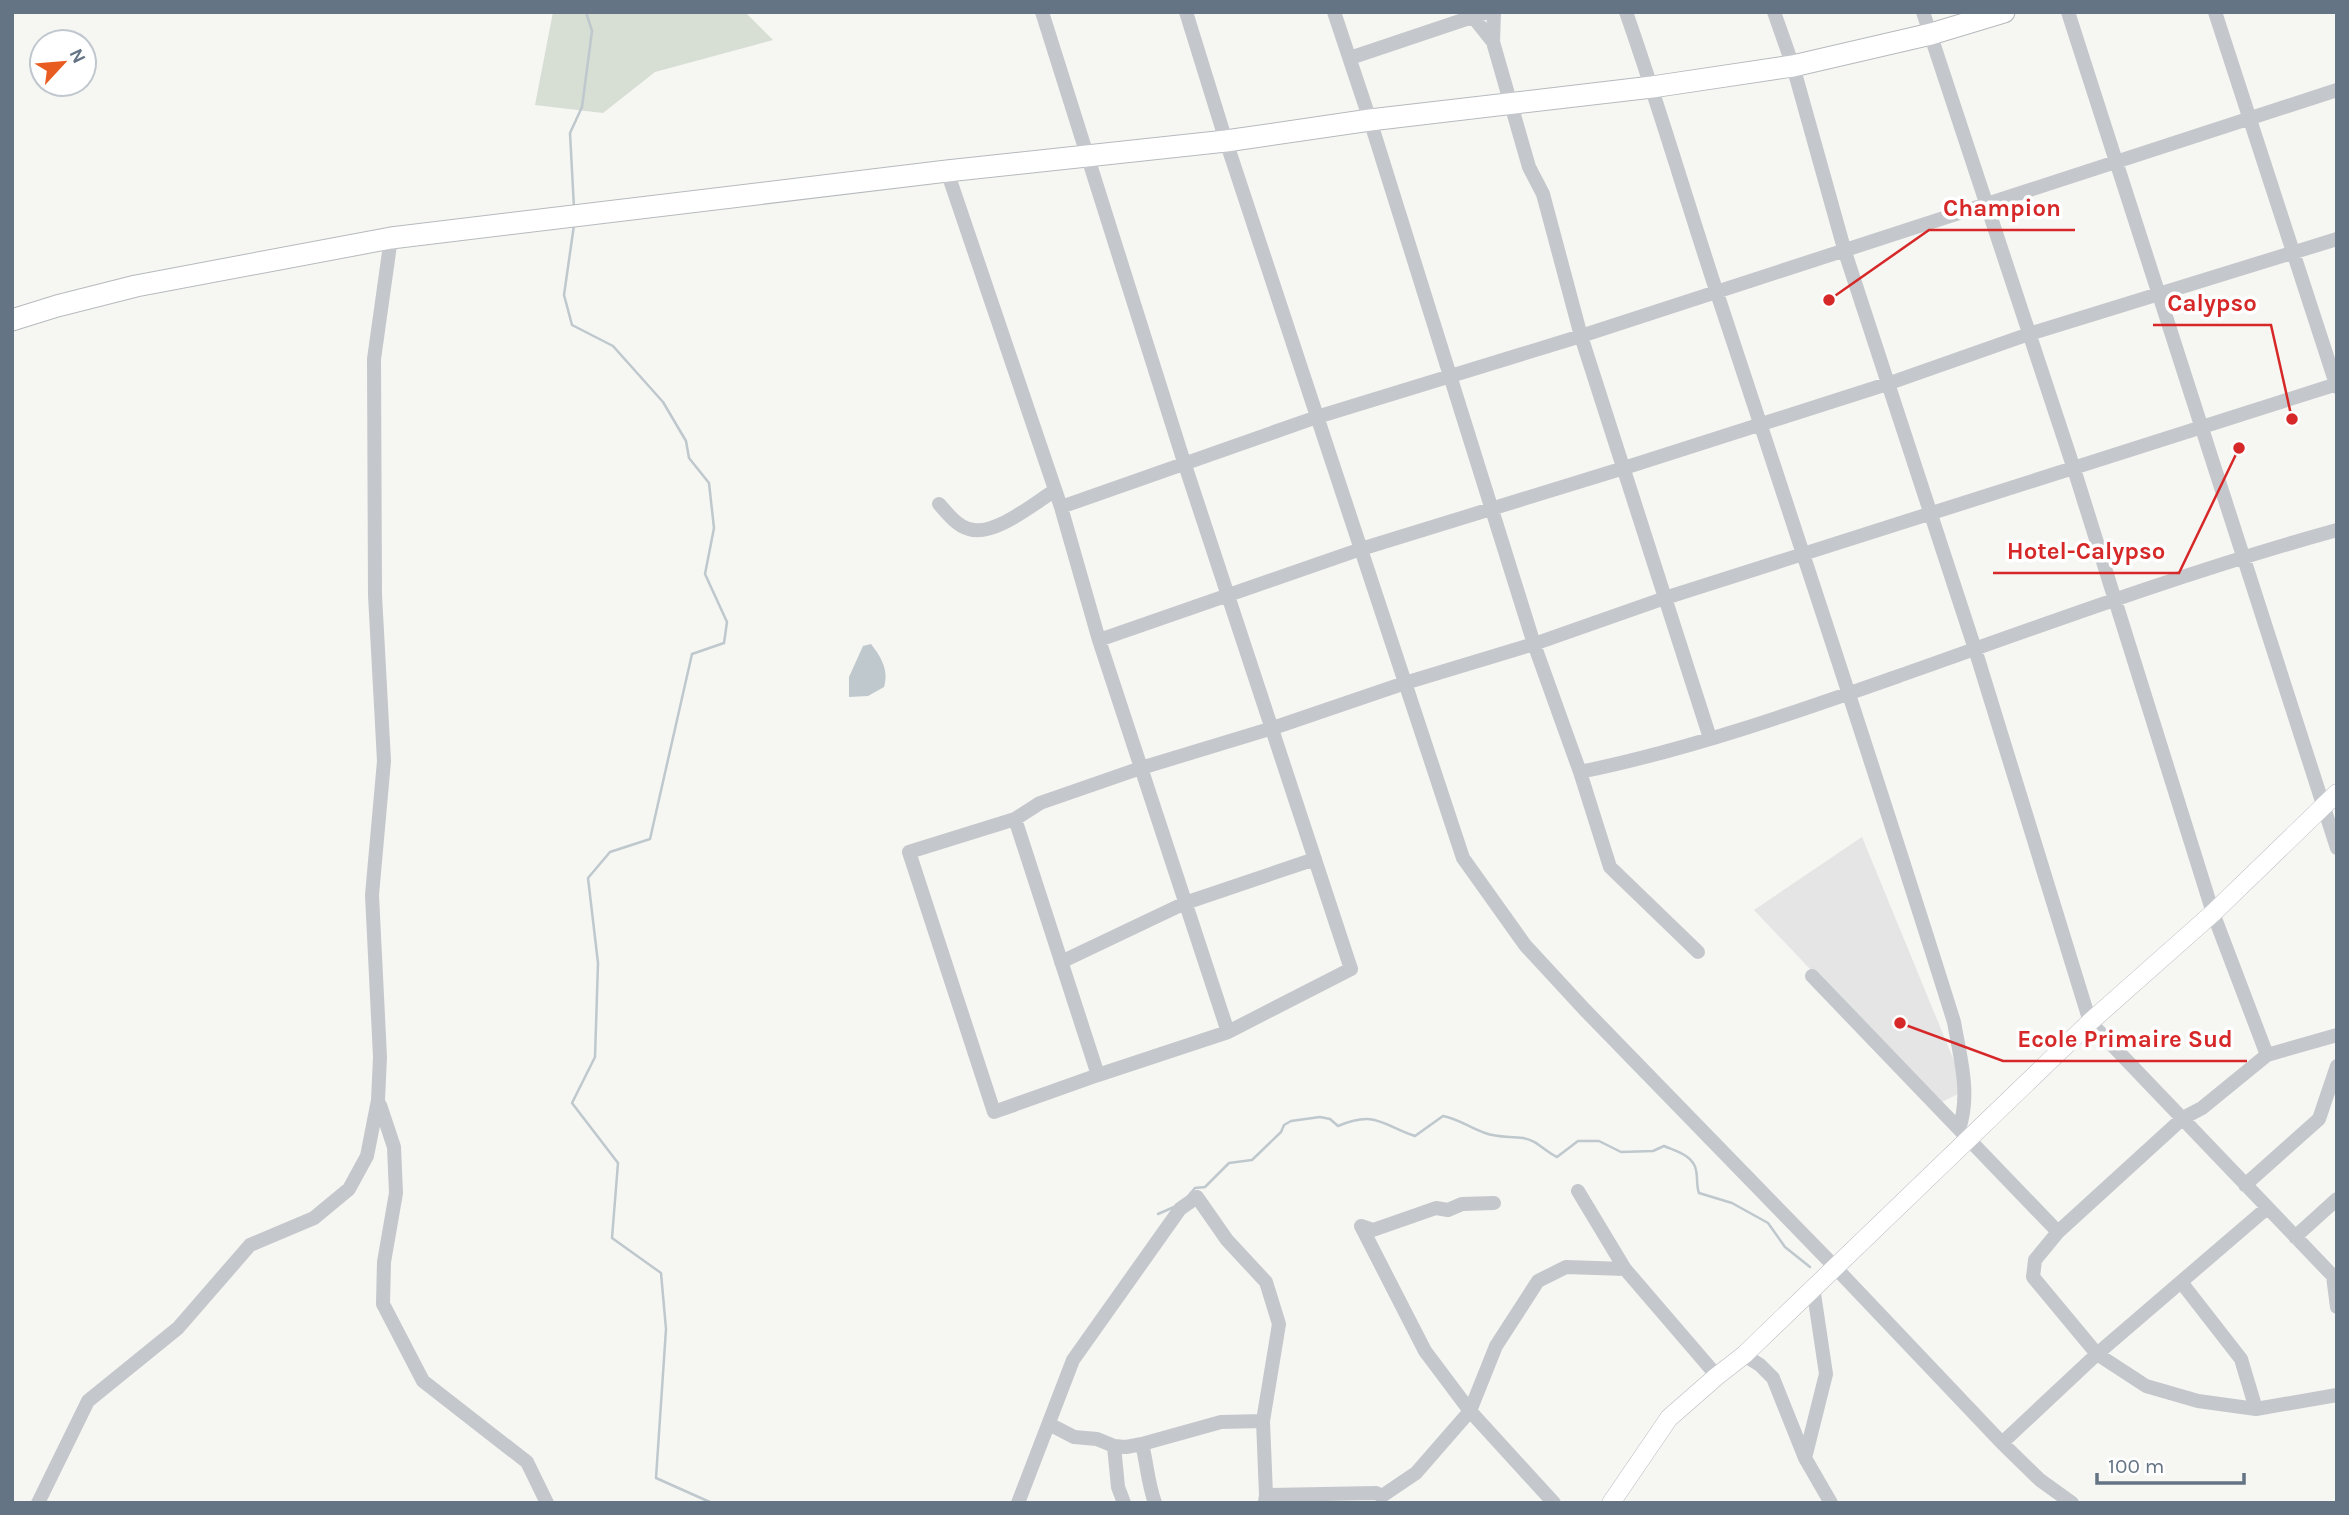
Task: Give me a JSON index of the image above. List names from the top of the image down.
{
  "places": [
    "Champion",
    "Calypso",
    "Hotel-Calypso",
    "Ecole Primaire Sud"
  ],
  "scale_bar": "100 m",
  "north": "top right"
}
